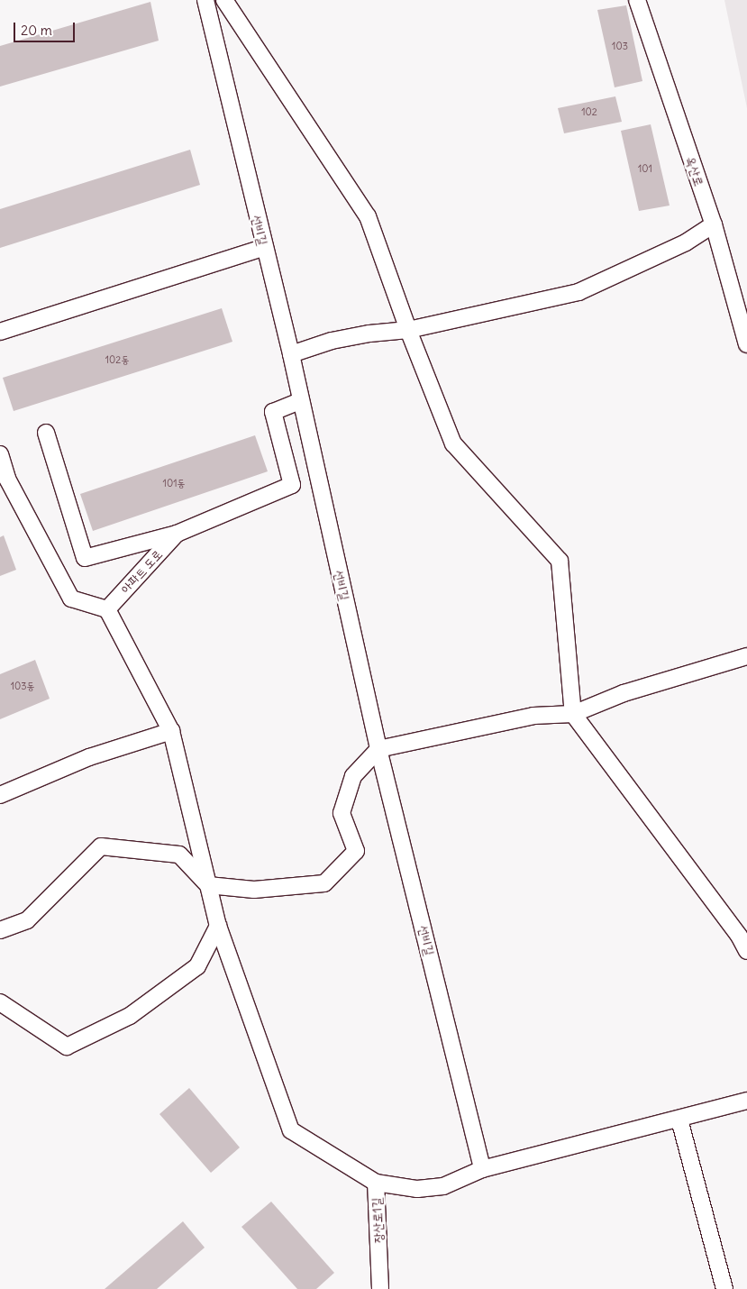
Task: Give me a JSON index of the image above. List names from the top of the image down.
{
  "streets": {
    "street": [
      "옥산로",
      "선비길",
      "아파트 도로",
      "장산로1길"
    ]
  },
  "crossings": [
    ["선비길", "장산로1길"]
  ],
  "house_numbers": [
    "103",
    "102",
    "101",
    "102동",
    "101동",
    "103동"
  ],
  "scale_bar": "20 m"
}
